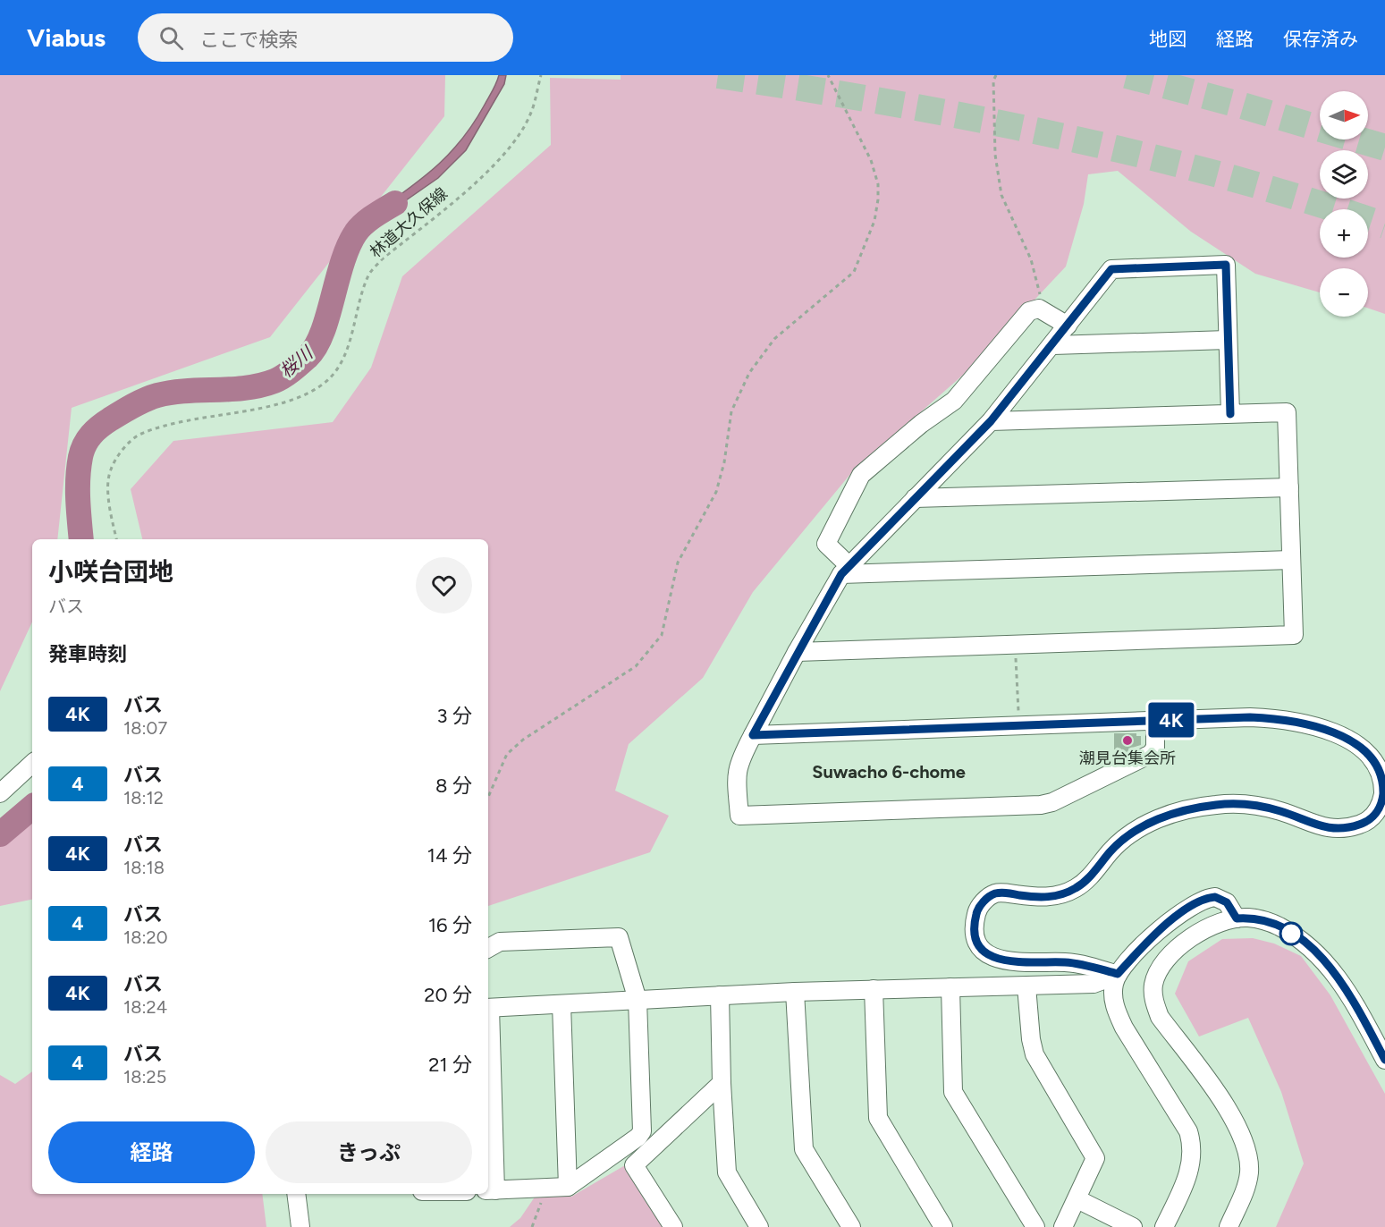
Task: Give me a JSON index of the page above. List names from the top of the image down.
{
  "streets": {
    "path": ["林道大久保線"]
  },
  "districts": ["Suwacho 6-chome"],
  "water": ["桜川"],
  "places": ["潮見台集会所"],
  "lines": ["bus line 4K"],
  "north": "right",
  "page": {
    "header": "Viabus",
    "search": "ここで検索",
    "nav": ["地図", "経路", "保存済み"],
    "on_map": "4K",
    "map_buttons": ["+", "−"],
    "heading": [
      ["小咲台団地", "バス"],
      "発車時刻"
    ],
    "list": [
      {
        "mark": "4K",
        "name": "バス",
        "note": "18:07",
        "value": "3 分"
      },
      {
        "mark": "4",
        "name": "バス",
        "note": "18:12",
        "value": "8 分"
      },
      {
        "mark": "4K",
        "name": "バス",
        "note": "18:18",
        "value": "14 分"
      },
      {
        "mark": "4",
        "name": "バス",
        "note": "18:20",
        "value": "16 分"
      },
      {
        "mark": "4K",
        "name": "バス",
        "note": "18:24",
        "value": "20 分"
      },
      {
        "mark": "4",
        "name": "バス",
        "note": "18:25",
        "value": "21 分"
      }
    ],
    "buttons": ["経路", "きっぷ"]
  }
}
